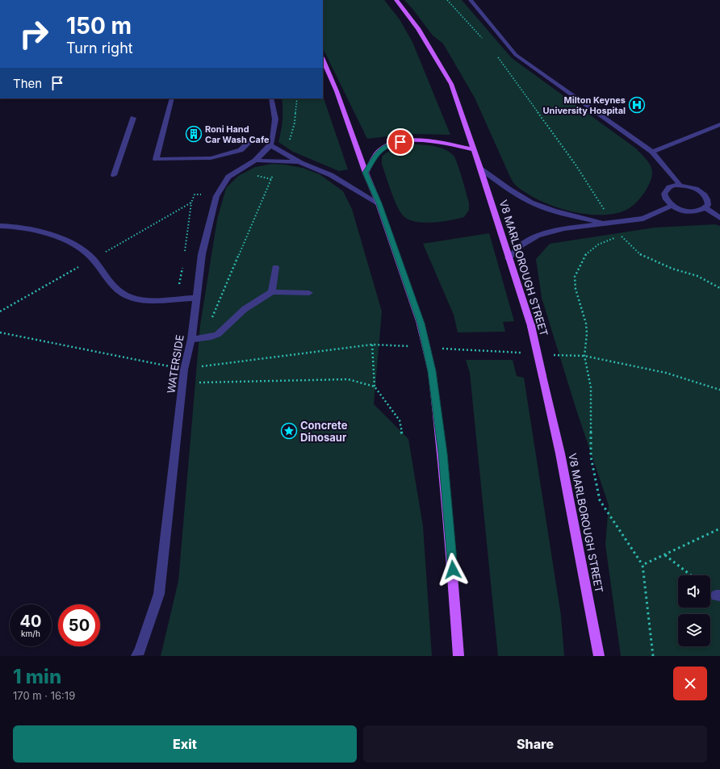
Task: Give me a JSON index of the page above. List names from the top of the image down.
{
  "streets": {
    "main road": ["V8 MARLBOROUGH STREET"],
    "street": ["WATERSIDE"]
  },
  "places": {
    "hospital": ["Milton Keynes University Hospital"],
    "building": ["Roni Hand Car Wash Cafe"],
    "place": ["Concrete Dinosaur"]
  },
  "page": {
    "turn": ["150 m", "Turn right"],
    "then": "Then",
    "speed": "40 km/h",
    "limit": "50",
    "heading": ["1 min", "170 m · 16:19"],
    "buttons": ["Exit", "Share"]
  }
}
